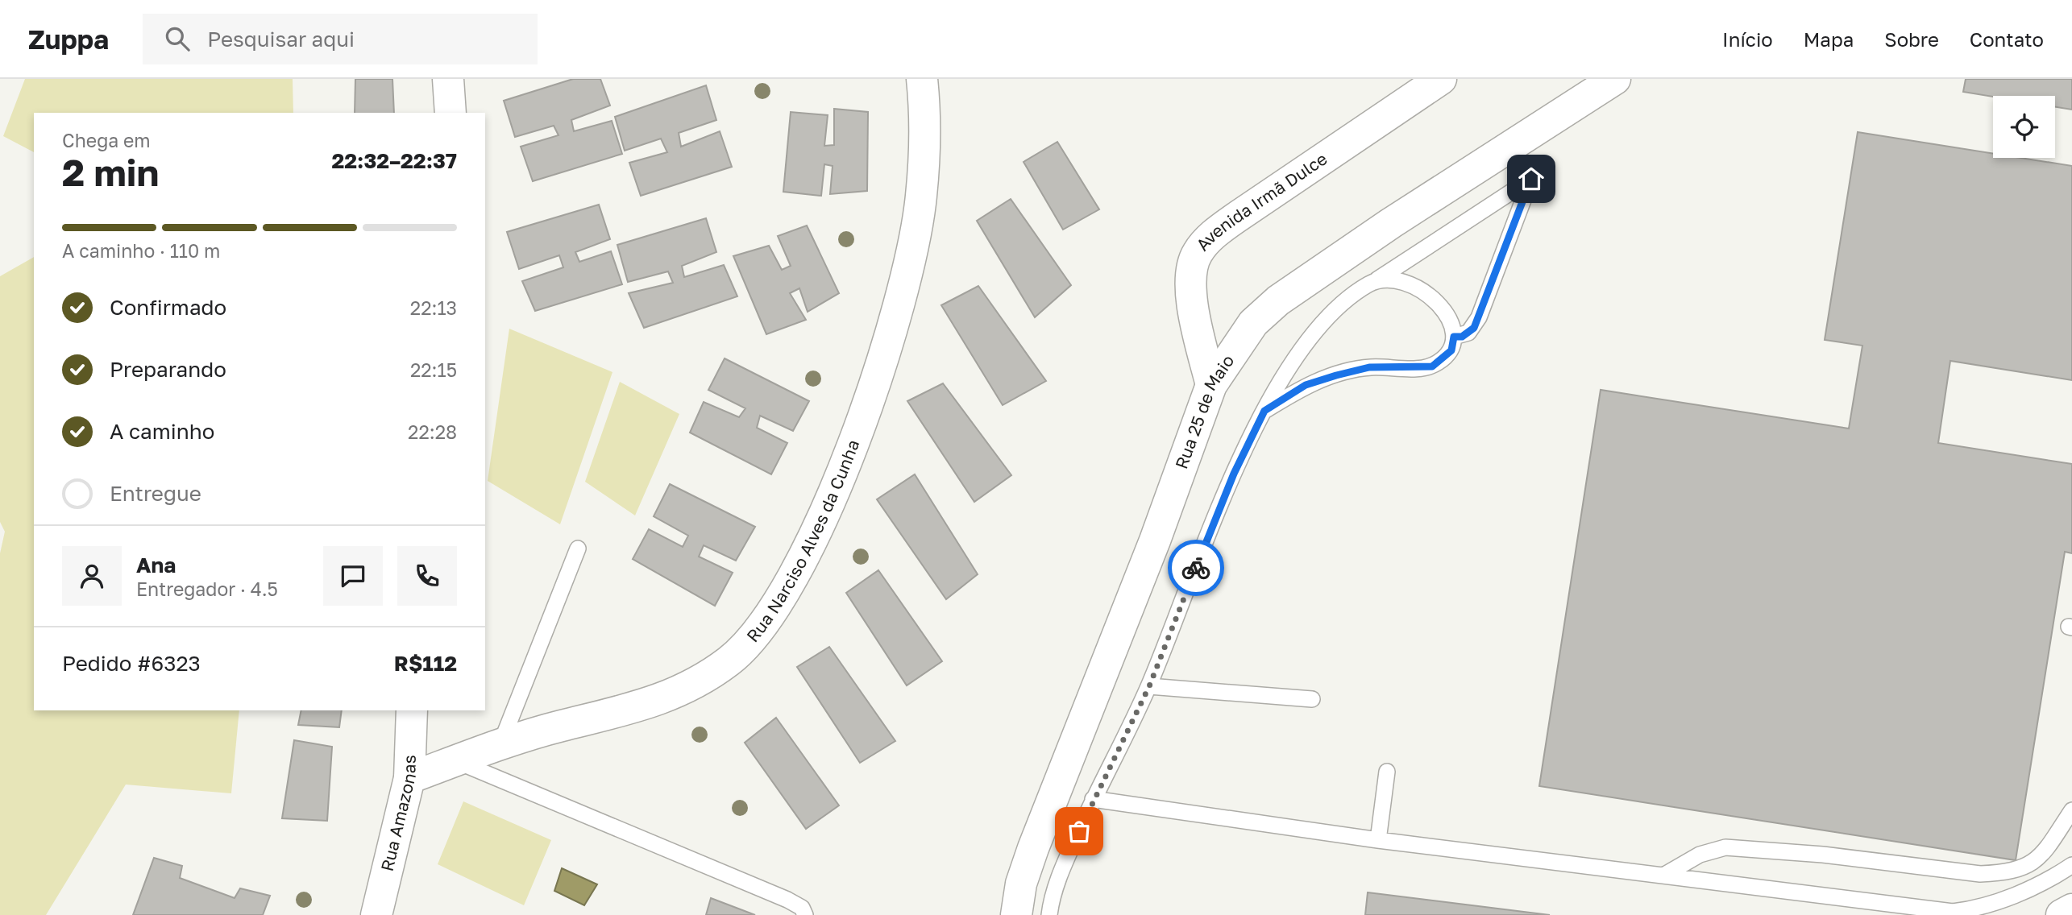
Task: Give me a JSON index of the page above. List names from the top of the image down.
{
  "streets": {
    "street": [
      "Avenida Irmã Dulce",
      "Rua 25 de Maio",
      "Rua Narciso Alves da Cunha",
      "Rua Amazonas"
    ]
  },
  "crossings": [
    ["Avenida Irmã Dulce", "Rua 25 de Maio"],
    ["Rua Narciso Alves da Cunha", "Rua Amazonas"]
  ],
  "page": {
    "header": "Zuppa",
    "search": "Pesquisar aqui",
    "nav": [
      "Início",
      "Mapa",
      "Sobre",
      "Contato"
    ],
    "heading": ["2 min", "Chega em", "22:32–22:37"],
    "panel": [
      "Ana",
      "Entregador · 4.5",
      "Pedido #6323",
      "R$112"
    ],
    "bar": "A caminho · 110 m",
    "list": [
      ["Confirmado", "22:13"],
      ["Preparando", "22:15"],
      ["A caminho", "22:28"],
      "Entregue"
    ]
  }
}
